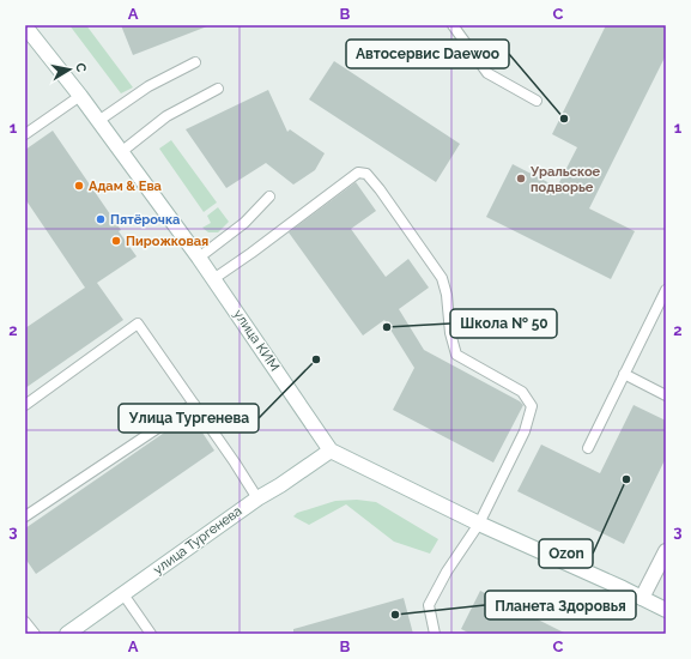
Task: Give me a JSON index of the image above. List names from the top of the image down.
{
  "streets": {
    "street": ["улица КИМ", "улица Тургенева"]
  },
  "crossings": [
    ["улица КИМ", "улица Тургенева"]
  ],
  "places": [
    "Автосервис Daewoo",
    "Уральское подворье",
    "Адам & Ева",
    "Пятёрочка",
    "Пирожковая",
    "Школа № 50",
    "Улица Тургенева",
    "Ozon",
    "Планета Здоровья"
  ],
  "north": "right",
  "grid": {
    "columns": ["A", "B", "C"],
    "rows": ["1", "2", "3"]
  }
}
